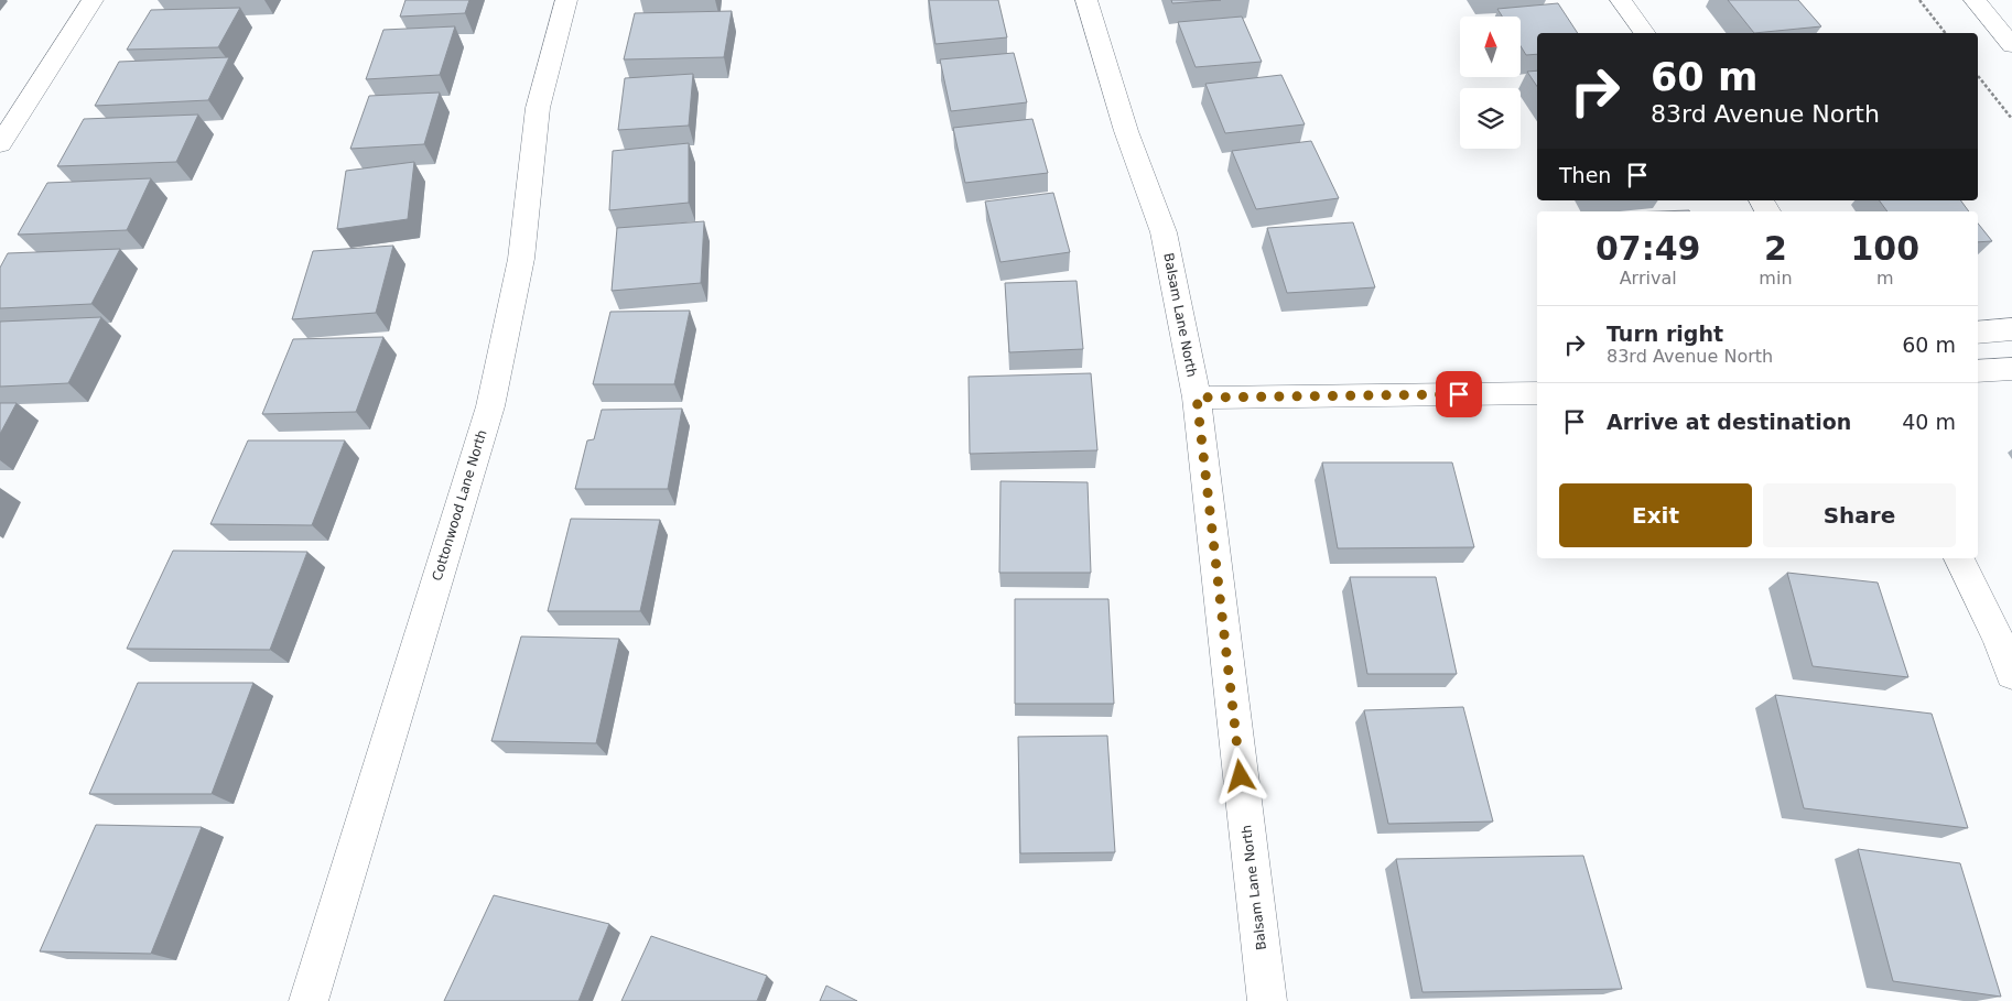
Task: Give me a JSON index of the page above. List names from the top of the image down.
{
  "streets": {
    "street": ["Balsam Lane North", "Cottonwood Lane North"]
  },
  "north": "top",
  "page": {
    "turn": ["60 m", "83rd Avenue North"],
    "then": "Then",
    "eta": [
      "07:49",
      "Arrival",
      "2",
      "min",
      "100",
      "m"
    ],
    "list": [
      {
        "name": "Turn right",
        "note": "83rd Avenue North",
        "value": "60 m"
      },
      {
        "name": "Arrive at destination",
        "value": "40 m"
      }
    ],
    "buttons": ["Exit", "Share"]
  }
}
